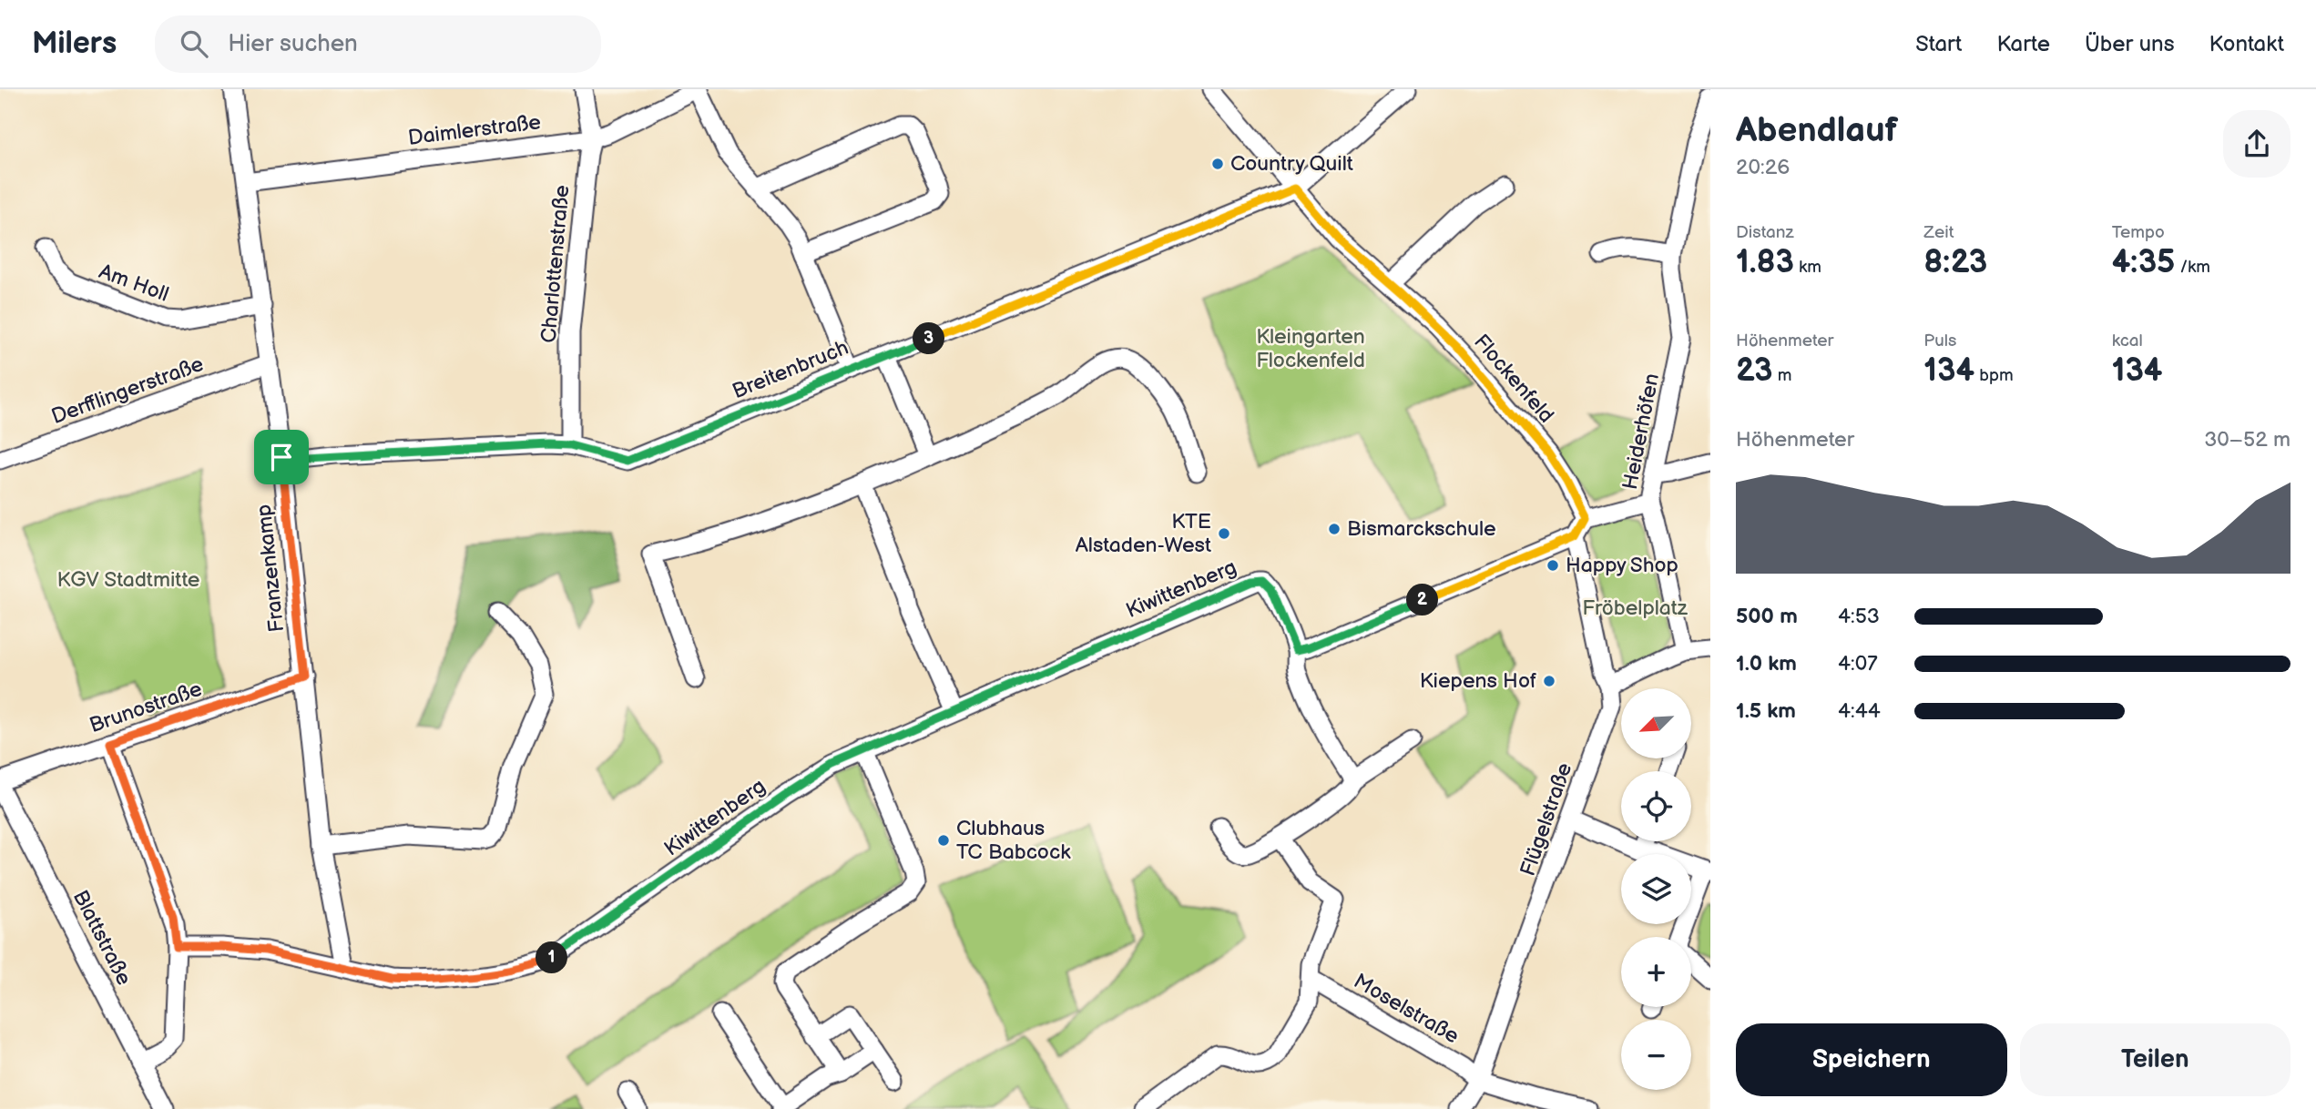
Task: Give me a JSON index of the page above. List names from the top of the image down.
{
  "streets": {
    "street": [
      "Daimlerstraße",
      "Charlottenstraße",
      "Am Holl",
      "Breitenbruch",
      "Flockenfeld",
      "Derfflingerstraße",
      "Heiderhöfen",
      "Franzenkamp",
      "Kiwittenberg",
      "Brunostraße",
      "Flügelstraße",
      "Blattstraße",
      "Moselstraße"
    ]
  },
  "crossings": [
    ["Daimlerstraße", "Charlottenstraße"],
    ["Daimlerstraße", "Franzenkamp"],
    ["Charlottenstraße", "Breitenbruch"],
    ["Am Holl", "Franzenkamp"],
    ["Breitenbruch", "Flockenfeld"],
    ["Breitenbruch", "Franzenkamp"],
    ["Derfflingerstraße", "Franzenkamp"],
    ["Franzenkamp", "Kiwittenberg"],
    ["Franzenkamp", "Brunostraße"],
    ["Flügelstraße", "Moselstraße"]
  ],
  "parks": ["Kleingarten Flockenfeld", "KGV Stadtmitte", "Fröbelplatz"],
  "places": [
    "Country Quilt",
    "Bismarckschule",
    "KTE Alstaden-West",
    "Happy Shop",
    "Kiepens Hof",
    "Clubhaus TC Babcock"
  ],
  "north": "bottom left",
  "page": {
    "header": "Milers",
    "search": "Hier suchen",
    "nav": [
      "Start",
      "Karte",
      "Über uns",
      "Kontakt"
    ],
    "heading": ["Abendlauf", "20:26"],
    "stats": [
      ["Distanz", "1.83 km"],
      ["Zeit", "8:23"],
      ["Tempo", "4:35 /km"],
      ["Höhenmeter", "23 m"],
      ["Puls", "134 bpm"],
      ["kcal", "134"]
    ],
    "pins": ["3", "2", "1"],
    "chart": ["Höhenmeter", "30–52 m"],
    "list": [
      {
        "name": "500 m",
        "note": "4:53"
      },
      {
        "name": "1.0 km",
        "note": "4:07"
      },
      {
        "name": "1.5 km",
        "note": "4:44"
      }
    ],
    "map_buttons": ["+", "−"],
    "buttons": ["Speichern", "Teilen"]
  }
}
